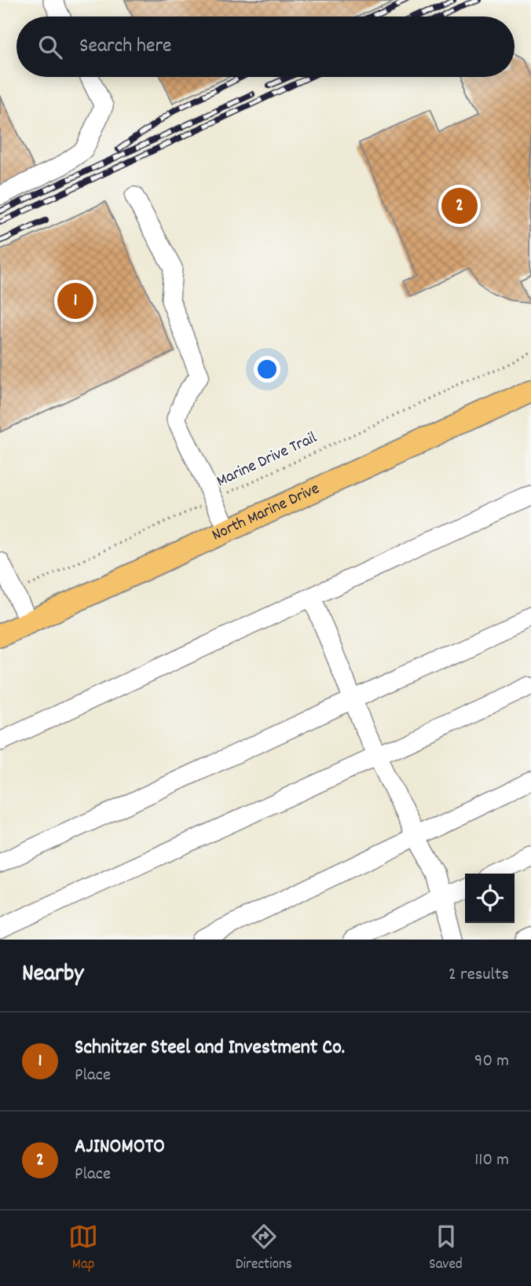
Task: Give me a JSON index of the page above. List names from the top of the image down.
{
  "streets": {
    "main road": ["North Marine Drive"],
    "path": ["Marine Drive Trail"]
  },
  "page": {
    "search": "Search here",
    "pins": ["2", "1"],
    "heading": ["Nearby", "2 results"],
    "list": [
      {
        "mark": "1",
        "name": "Schnitzer Steel and Investment Co.",
        "note": "Place",
        "value": "90 m"
      },
      {
        "mark": "2",
        "name": "AJINOMOTO",
        "note": "Place",
        "value": "110 m"
      }
    ],
    "nav": ["Map", "Directions", "Saved"]
  }
}
